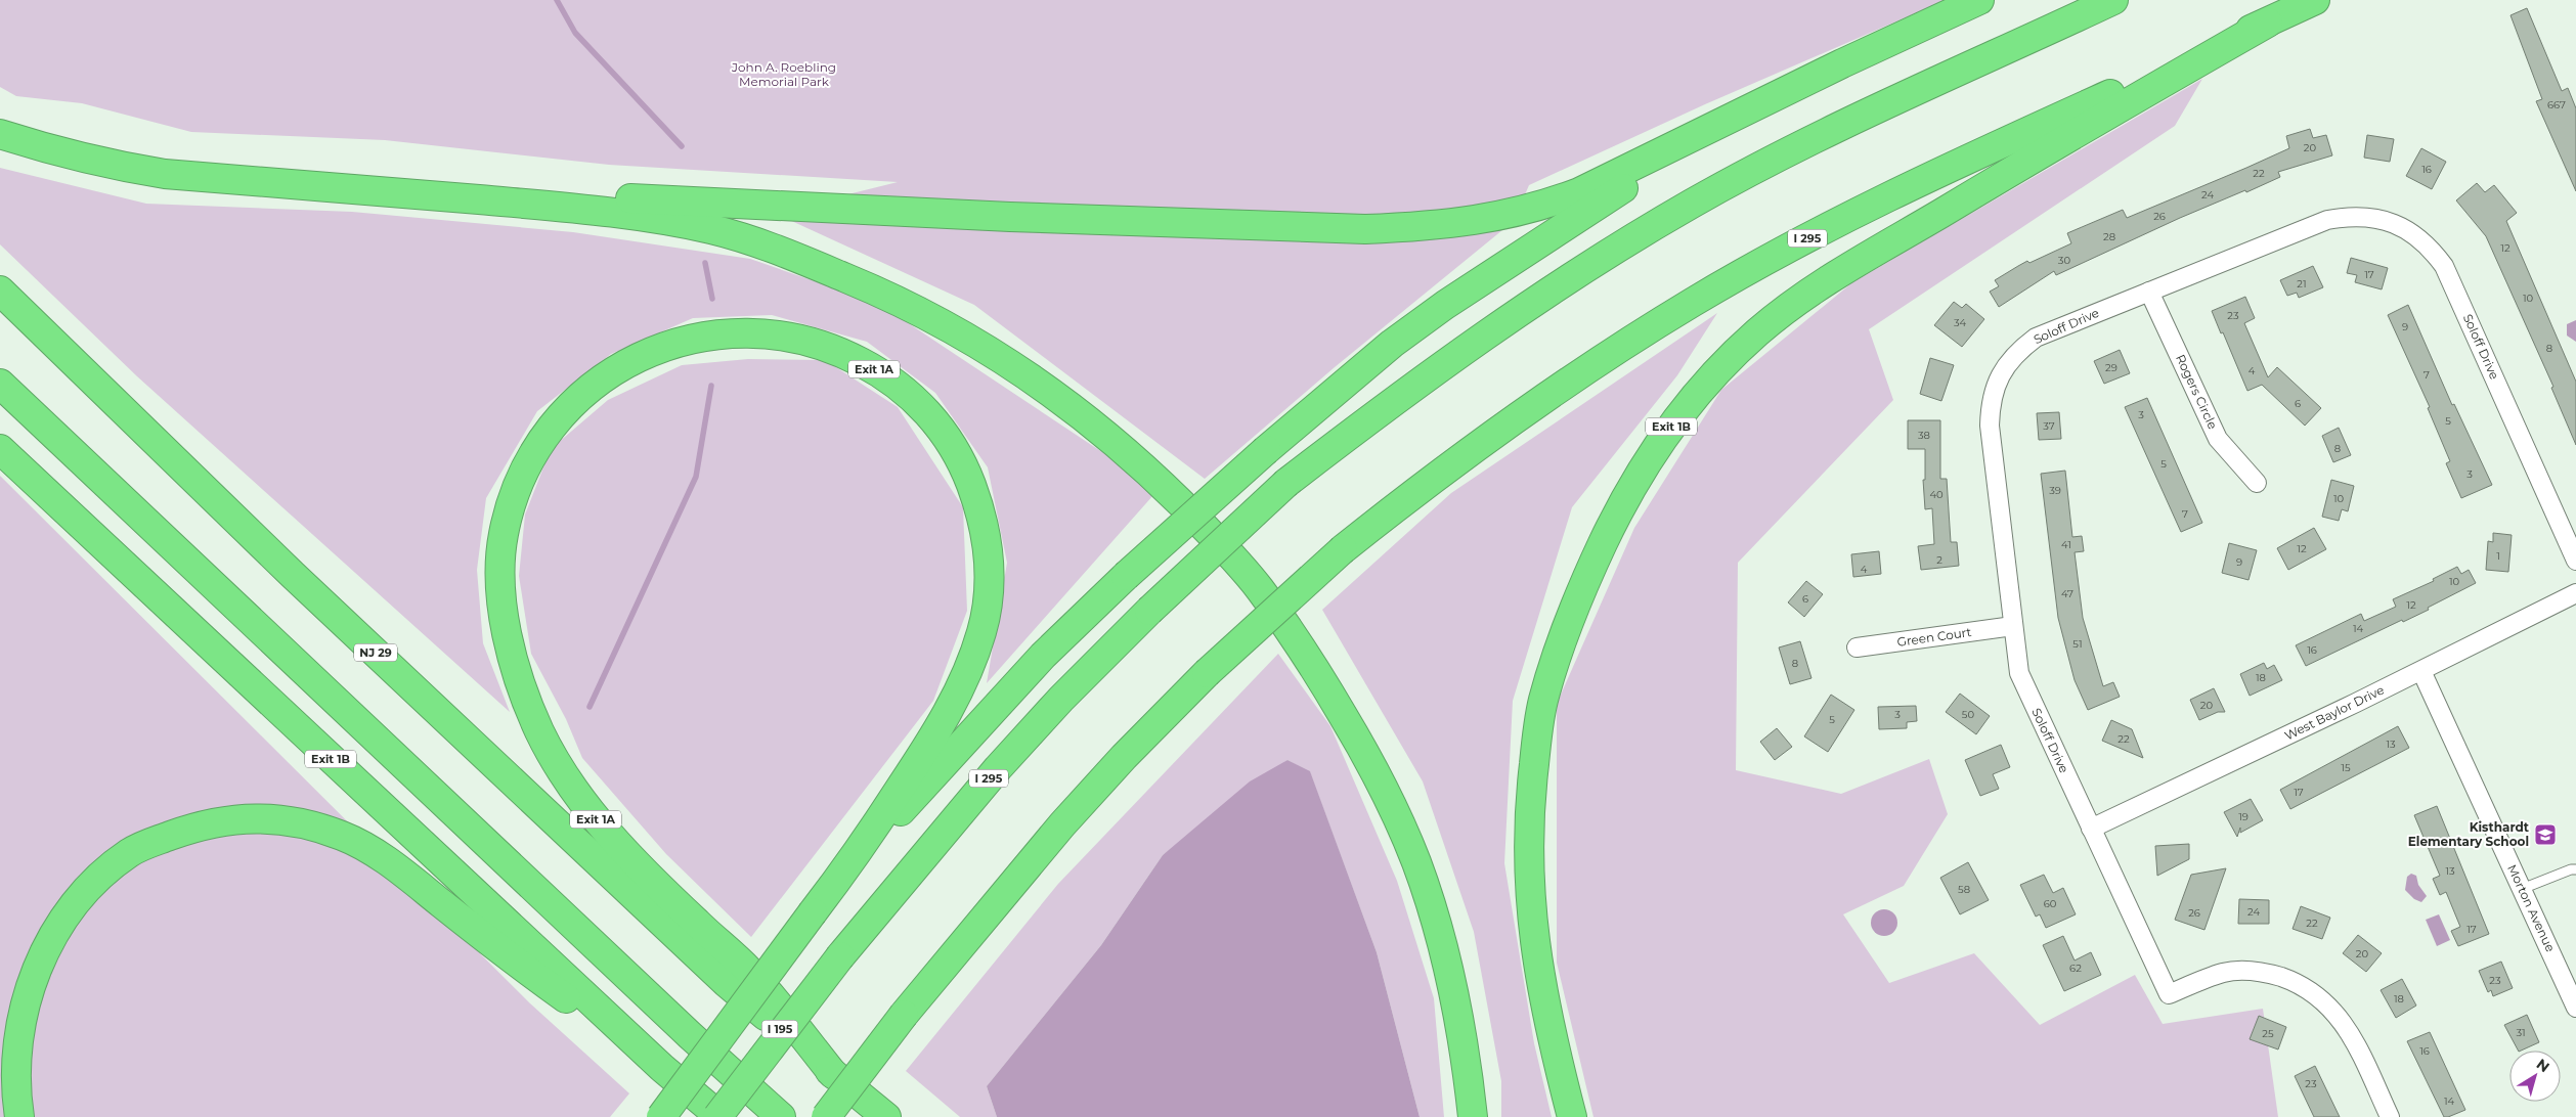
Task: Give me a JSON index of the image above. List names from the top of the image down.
{
  "streets": {
    "highway": [
      "I 295",
      "Exit 1A",
      "Exit 1B",
      "NJ 29"
    ],
    "street": [
      "Soloff Drive",
      "Rogers Circle",
      "Green Court",
      "West Baylor Drive",
      "Morton Avenue"
    ]
  },
  "crossings": [
    ["I 295", "Exit 1B"],
    ["Soloff Drive", "Rogers Circle"],
    ["Soloff Drive", "Green Court"],
    ["Soloff Drive", "West Baylor Drive"],
    ["Exit 1A", "NJ 29"],
    ["West Baylor Drive", "Morton Avenue"]
  ],
  "parks": ["John A. Roebling Memorial Park"],
  "places": {
    "school or university": ["Kisthardt Elementary School"]
  },
  "house_numbers": [
    "667",
    "20",
    "16",
    "22",
    "24",
    "26",
    "28",
    "12",
    "30",
    "17",
    "21",
    "10",
    "23",
    "34",
    "9",
    "8",
    "29",
    "4",
    "7",
    "6",
    "3",
    "5",
    "37",
    "38",
    "8",
    "5",
    "3",
    "39",
    "40",
    "10",
    "7",
    "41",
    "12",
    "1",
    "2",
    "9",
    "4",
    "10",
    "47",
    "6",
    "12",
    "14",
    "51",
    "16",
    "8",
    "18",
    "20",
    "3",
    "50",
    "5",
    "22",
    "13",
    "15",
    "17",
    "19",
    "13",
    "58",
    "60",
    "24",
    "26",
    "22",
    "17",
    "20",
    "62",
    "23",
    "18",
    "31",
    "25",
    "16",
    "23",
    "14"
  ],
  "north": "top right"
}
